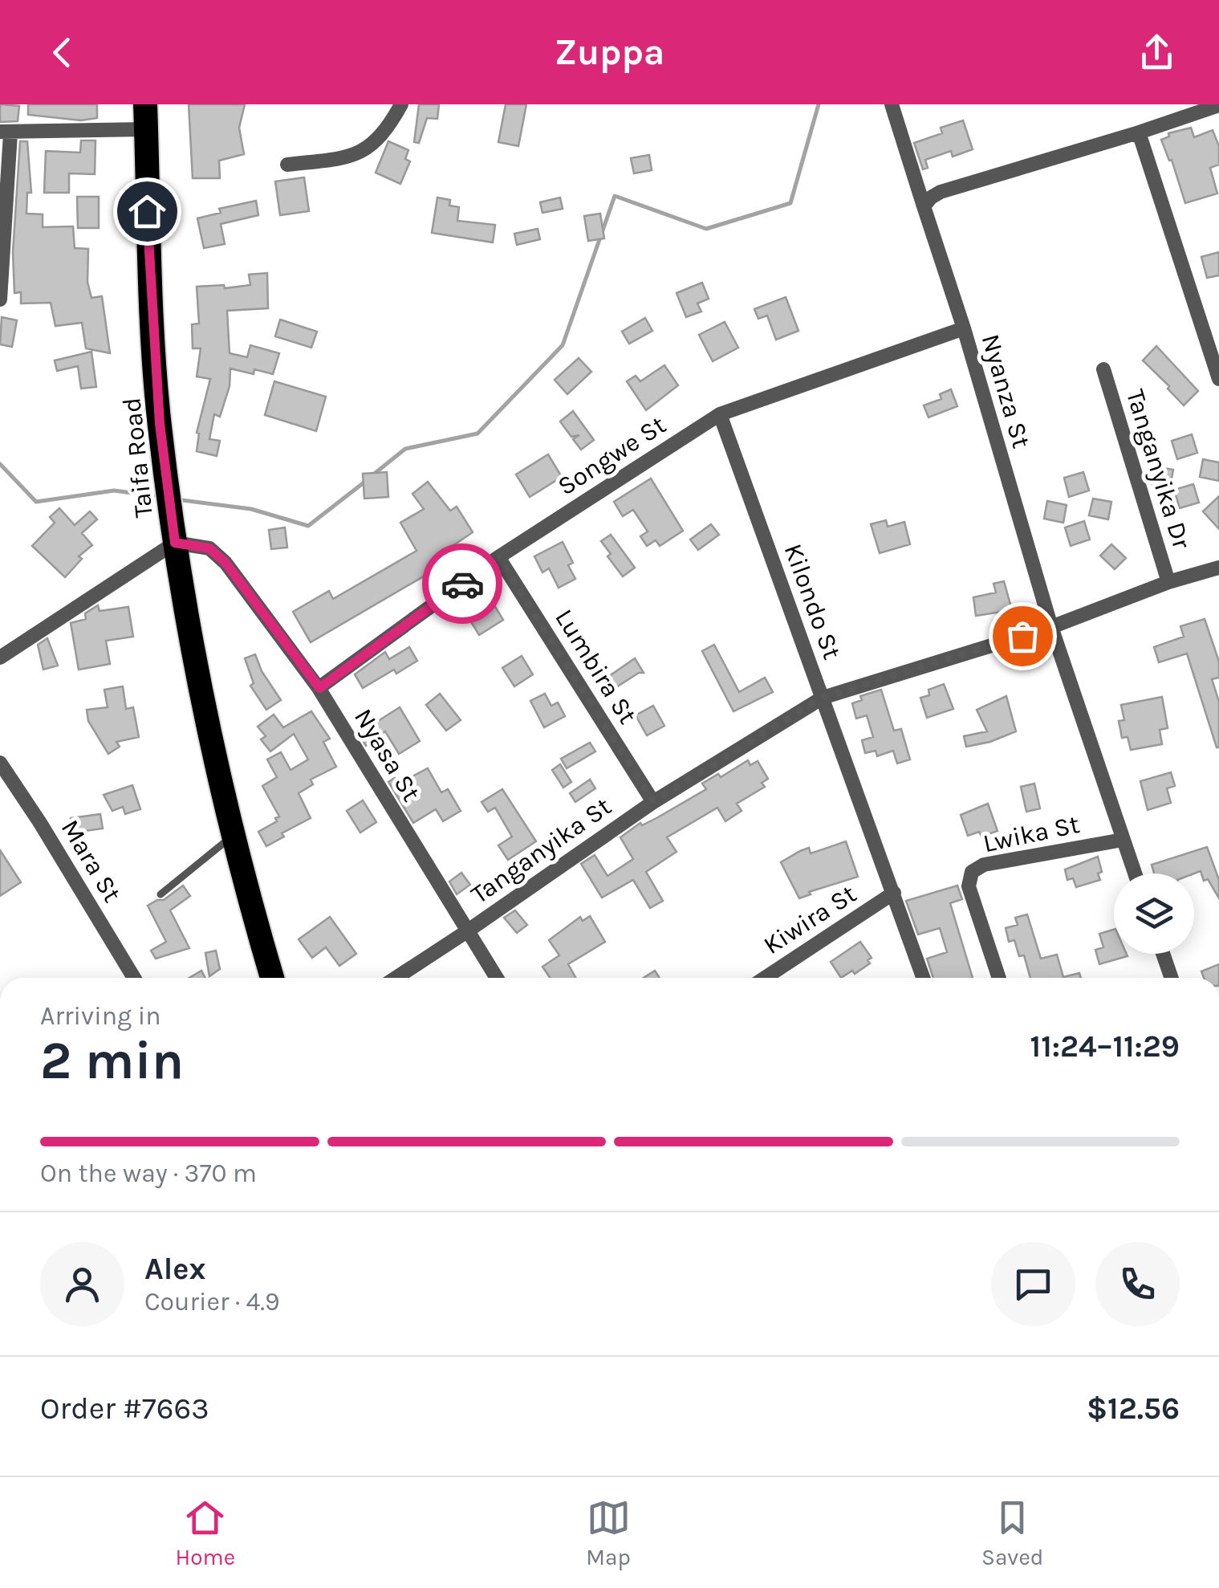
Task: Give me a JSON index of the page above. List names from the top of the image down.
{
  "streets": {
    "highway": ["Taifa Road"],
    "street": [
      "Nyanza St",
      "Songwe St",
      "Tanganyika Dr",
      "Kilondo St",
      "Lumbira St",
      "Nyasa St",
      "Lwika St",
      "Tanganyika St",
      "Mara St",
      "Kiwira St"
    ]
  },
  "crossings": [
    ["Nyanza St", "Songwe St"],
    ["Nyanza St", "Lwika St"],
    ["Nyanza St", "Tanganyika St"],
    ["Songwe St", "Kilondo St"],
    ["Songwe St", "Lumbira St"],
    ["Songwe St", "Nyasa St"],
    ["Taifa Road", "Nyasa St"],
    ["Tanganyika Dr", "Tanganyika St"],
    ["Kilondo St", "Tanganyika St"],
    ["Kilondo St", "Kiwira St"],
    ["Lumbira St", "Tanganyika St"],
    ["Nyasa St", "Tanganyika St"]
  ],
  "page": {
    "header": "Zuppa",
    "heading": ["2 min", "Arriving in", "11:24–11:29"],
    "panel": [
      "Alex",
      "Courier · 4.9",
      "Order #7663",
      "$12.56"
    ],
    "bar": "On the way · 370 m",
    "tabs": ["Home", "Map", "Saved"]
  }
}
